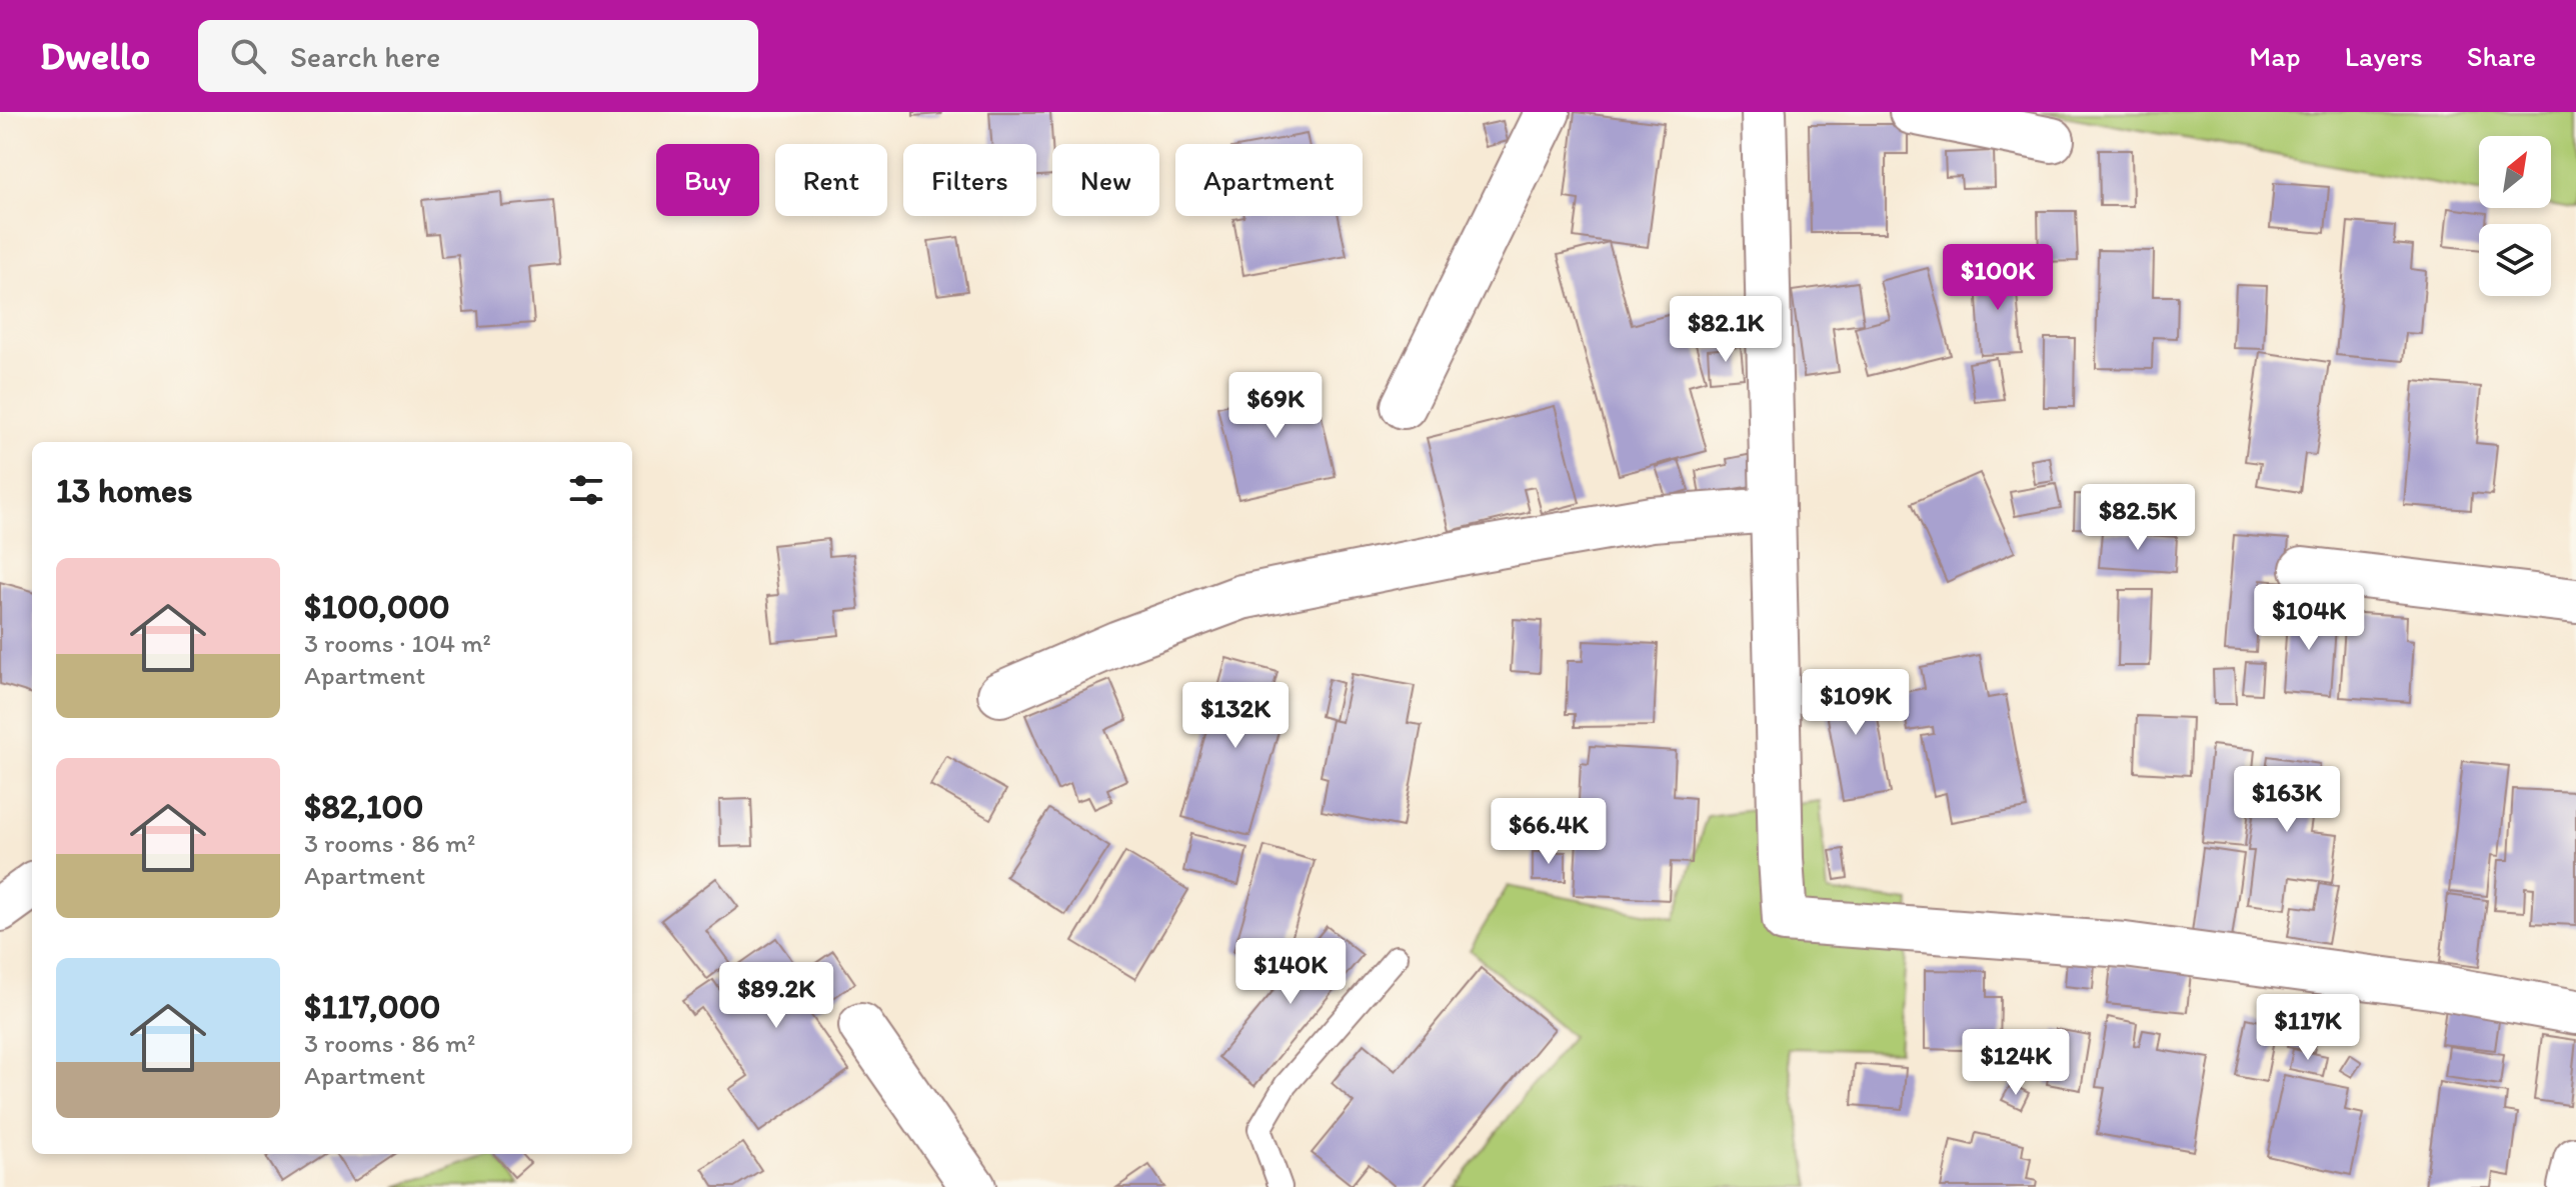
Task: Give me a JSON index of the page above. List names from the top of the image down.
{
  "north": "top right",
  "page": {
    "header": "Dwello",
    "search": "Search here",
    "nav": ["Map", "Layers", "Share"],
    "chip": [
      "Buy",
      "Rent",
      "Filters",
      "New",
      "Apartment"
    ],
    "price": [
      "$100K",
      "$82.1K",
      "$69K",
      "$82.5K",
      "$104K",
      "$109K",
      "$132K",
      "$163K",
      "$66.4K",
      "$140K",
      "$89.2K",
      "$117K",
      "$124K"
    ],
    "heading": "13 homes",
    "list": [
      {
        "name": "$100,000",
        "note": "3 rooms · 104 m² · Apartment"
      },
      {
        "name": "$82,100",
        "note": "3 rooms · 86 m² · Apartment"
      },
      {
        "name": "$117,000",
        "note": "3 rooms · 86 m² · Apartment"
      }
    ]
  }
}
